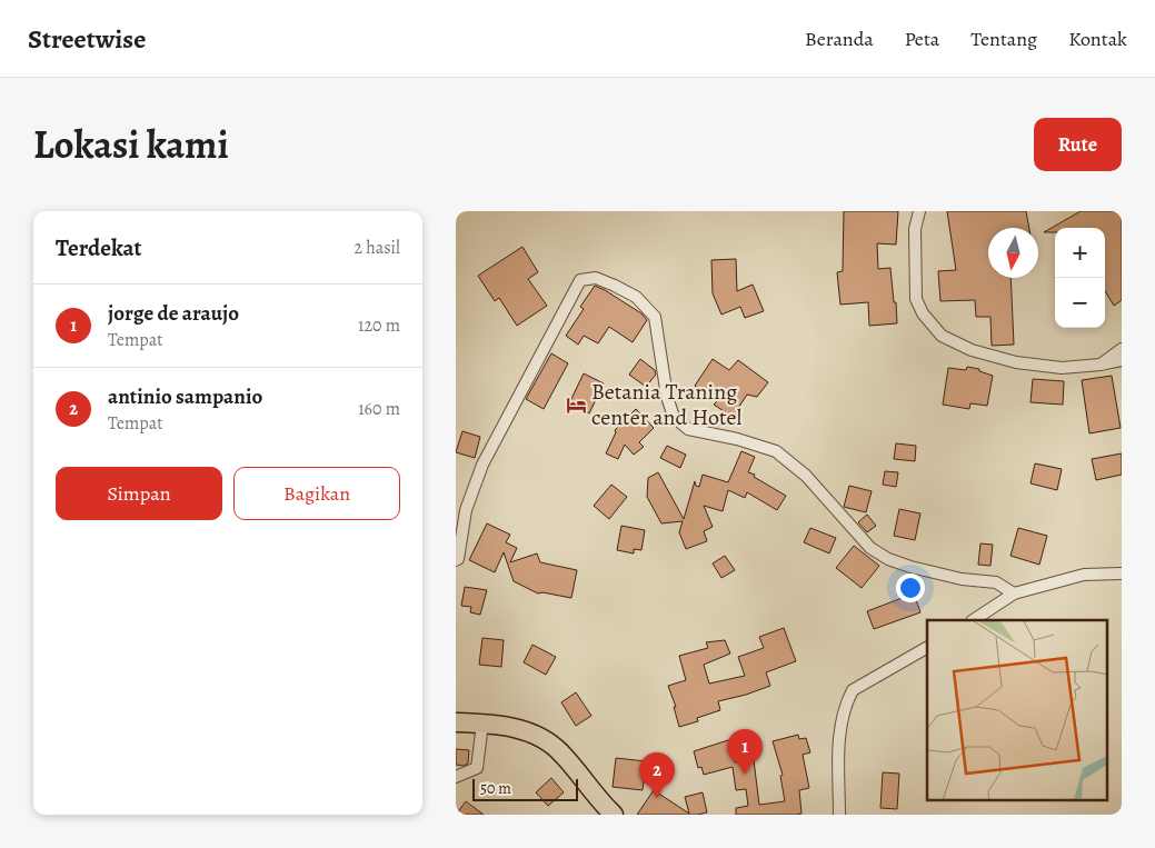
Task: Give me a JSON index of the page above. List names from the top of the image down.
{
  "places": {
    "hotel": ["Betania Traning center and Hotel"]
  },
  "scale_bar": "50 m",
  "north": "bottom",
  "page": {
    "header": "Streetwise",
    "nav": [
      "Beranda",
      "Peta",
      "Tentang",
      "Kontak"
    ],
    "title": "Lokasi kami",
    "buttons": [
      "Rute",
      ["Simpan", "Bagikan"]
    ],
    "heading": ["Terdekat", "2 hasil"],
    "map_buttons": ["+", "−"],
    "list": [
      {
        "mark": "1",
        "name": "jorge de araujo",
        "note": "Tempat",
        "value": "120 m"
      },
      {
        "mark": "2",
        "name": "antinio sampanio",
        "note": "Tempat",
        "value": "160 m"
      }
    ],
    "pins": ["1", "2"],
    "scale": "50 m"
  }
}
